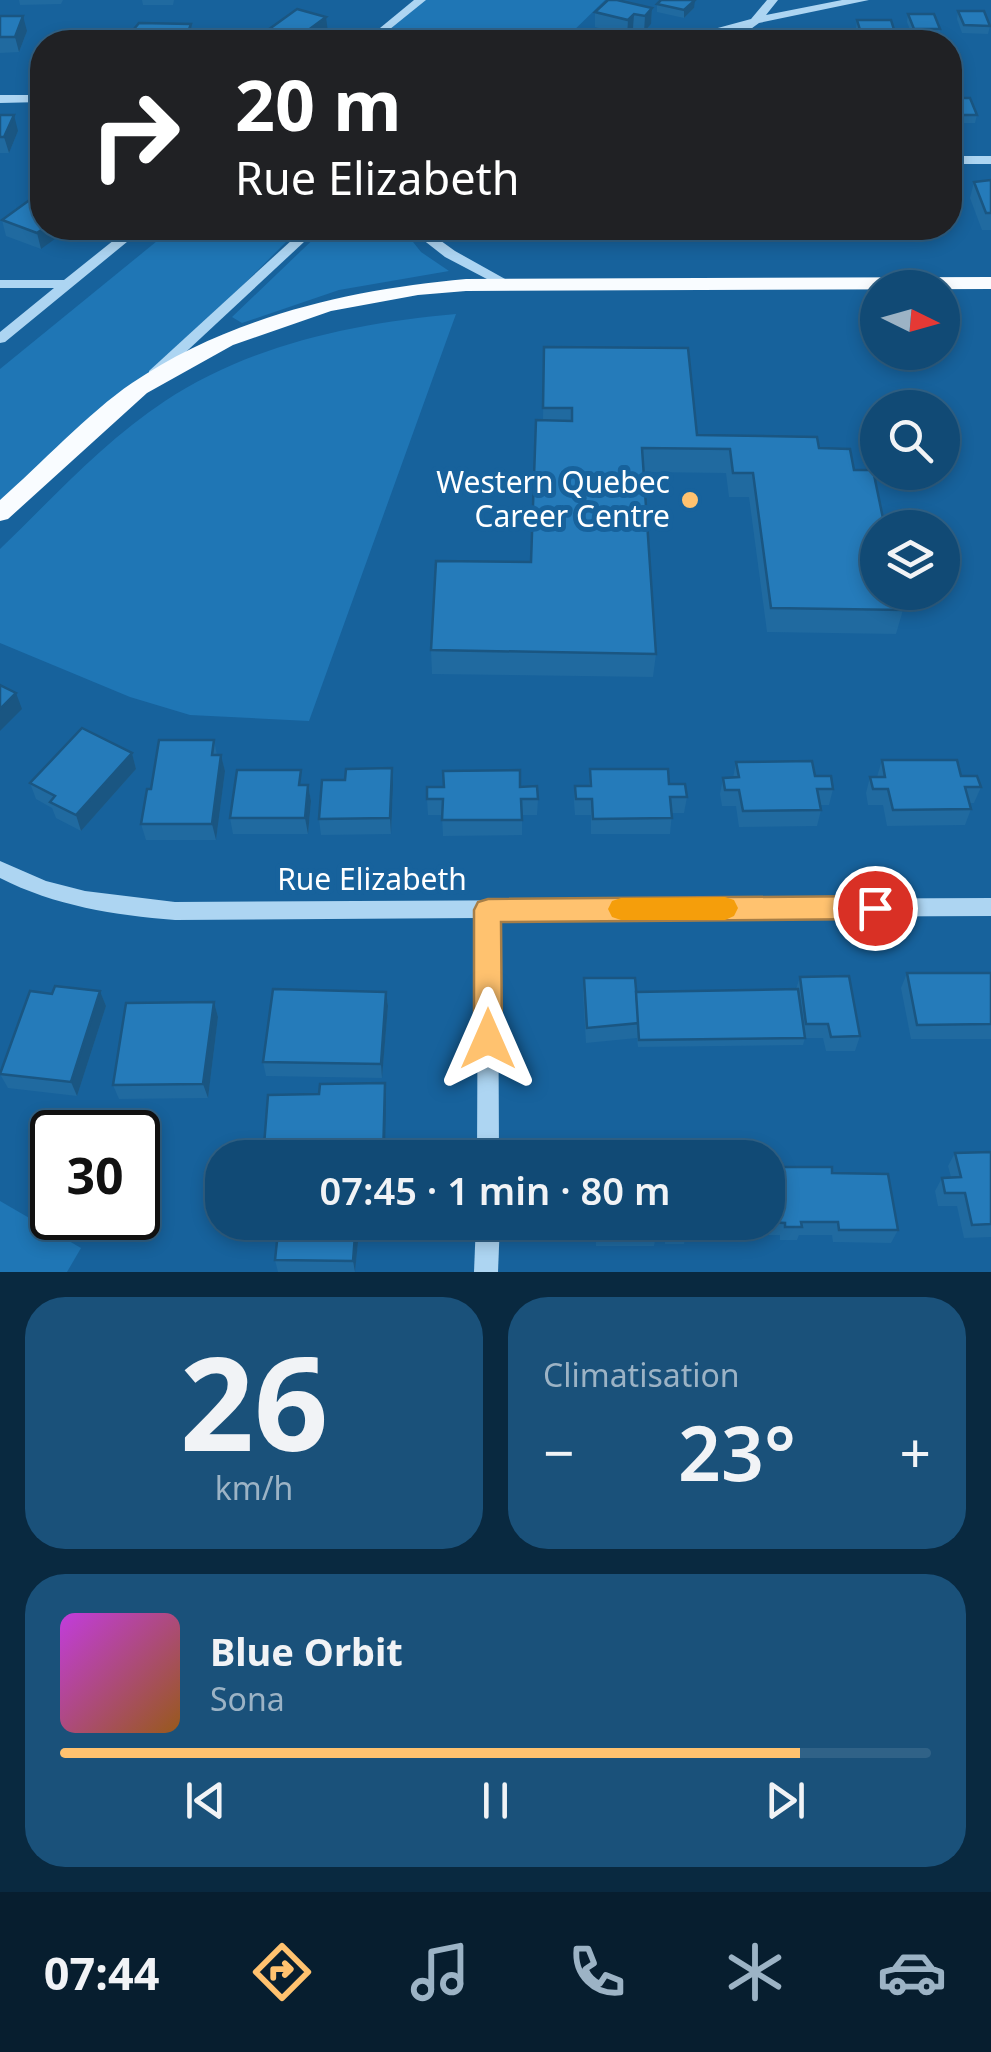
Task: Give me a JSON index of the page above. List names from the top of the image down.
{
  "streets": {
    "street": ["Rue Elizabeth"]
  },
  "places": ["Western Quebec Career Centre"],
  "north": "right",
  "page": {
    "turn": ["20 m", "Rue Elizabeth"],
    "limit": "30",
    "trip": "07:45 · 1 min · 80 m",
    "tile": [
      ["26", "km/h"],
      "Climatisation"
    ],
    "heat": ["−", "23°", "+"],
    "song": ["Blue Orbit", "Sona"],
    "tabs": "07:44"
  }
}
